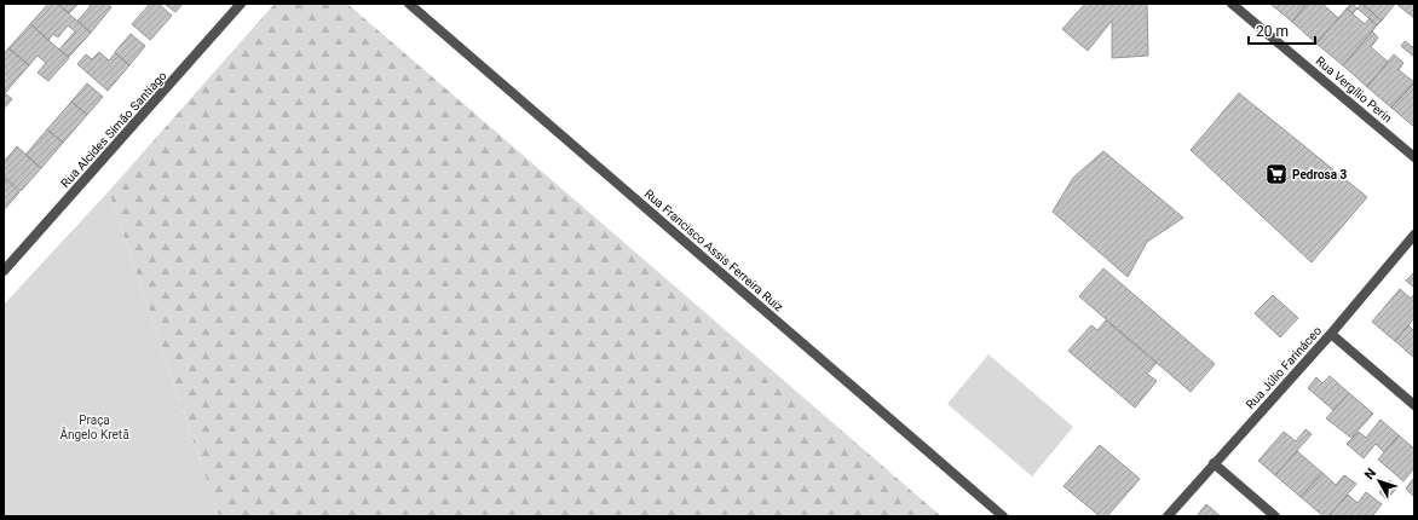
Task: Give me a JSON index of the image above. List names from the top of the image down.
{
  "streets": {
    "street": [
      "Rua Vergílio Perin",
      "Rua Alcides Simão Santiago",
      "Rua Francisco Assis Ferreira Ruiz",
      "Rua Júlio Farináceo"
    ]
  },
  "parks": ["Praça Ângelo Kretã"],
  "places": {
    "supermarket": ["Pedrosa 3"]
  },
  "scale_bar": "20 m",
  "north": "top left"
}
